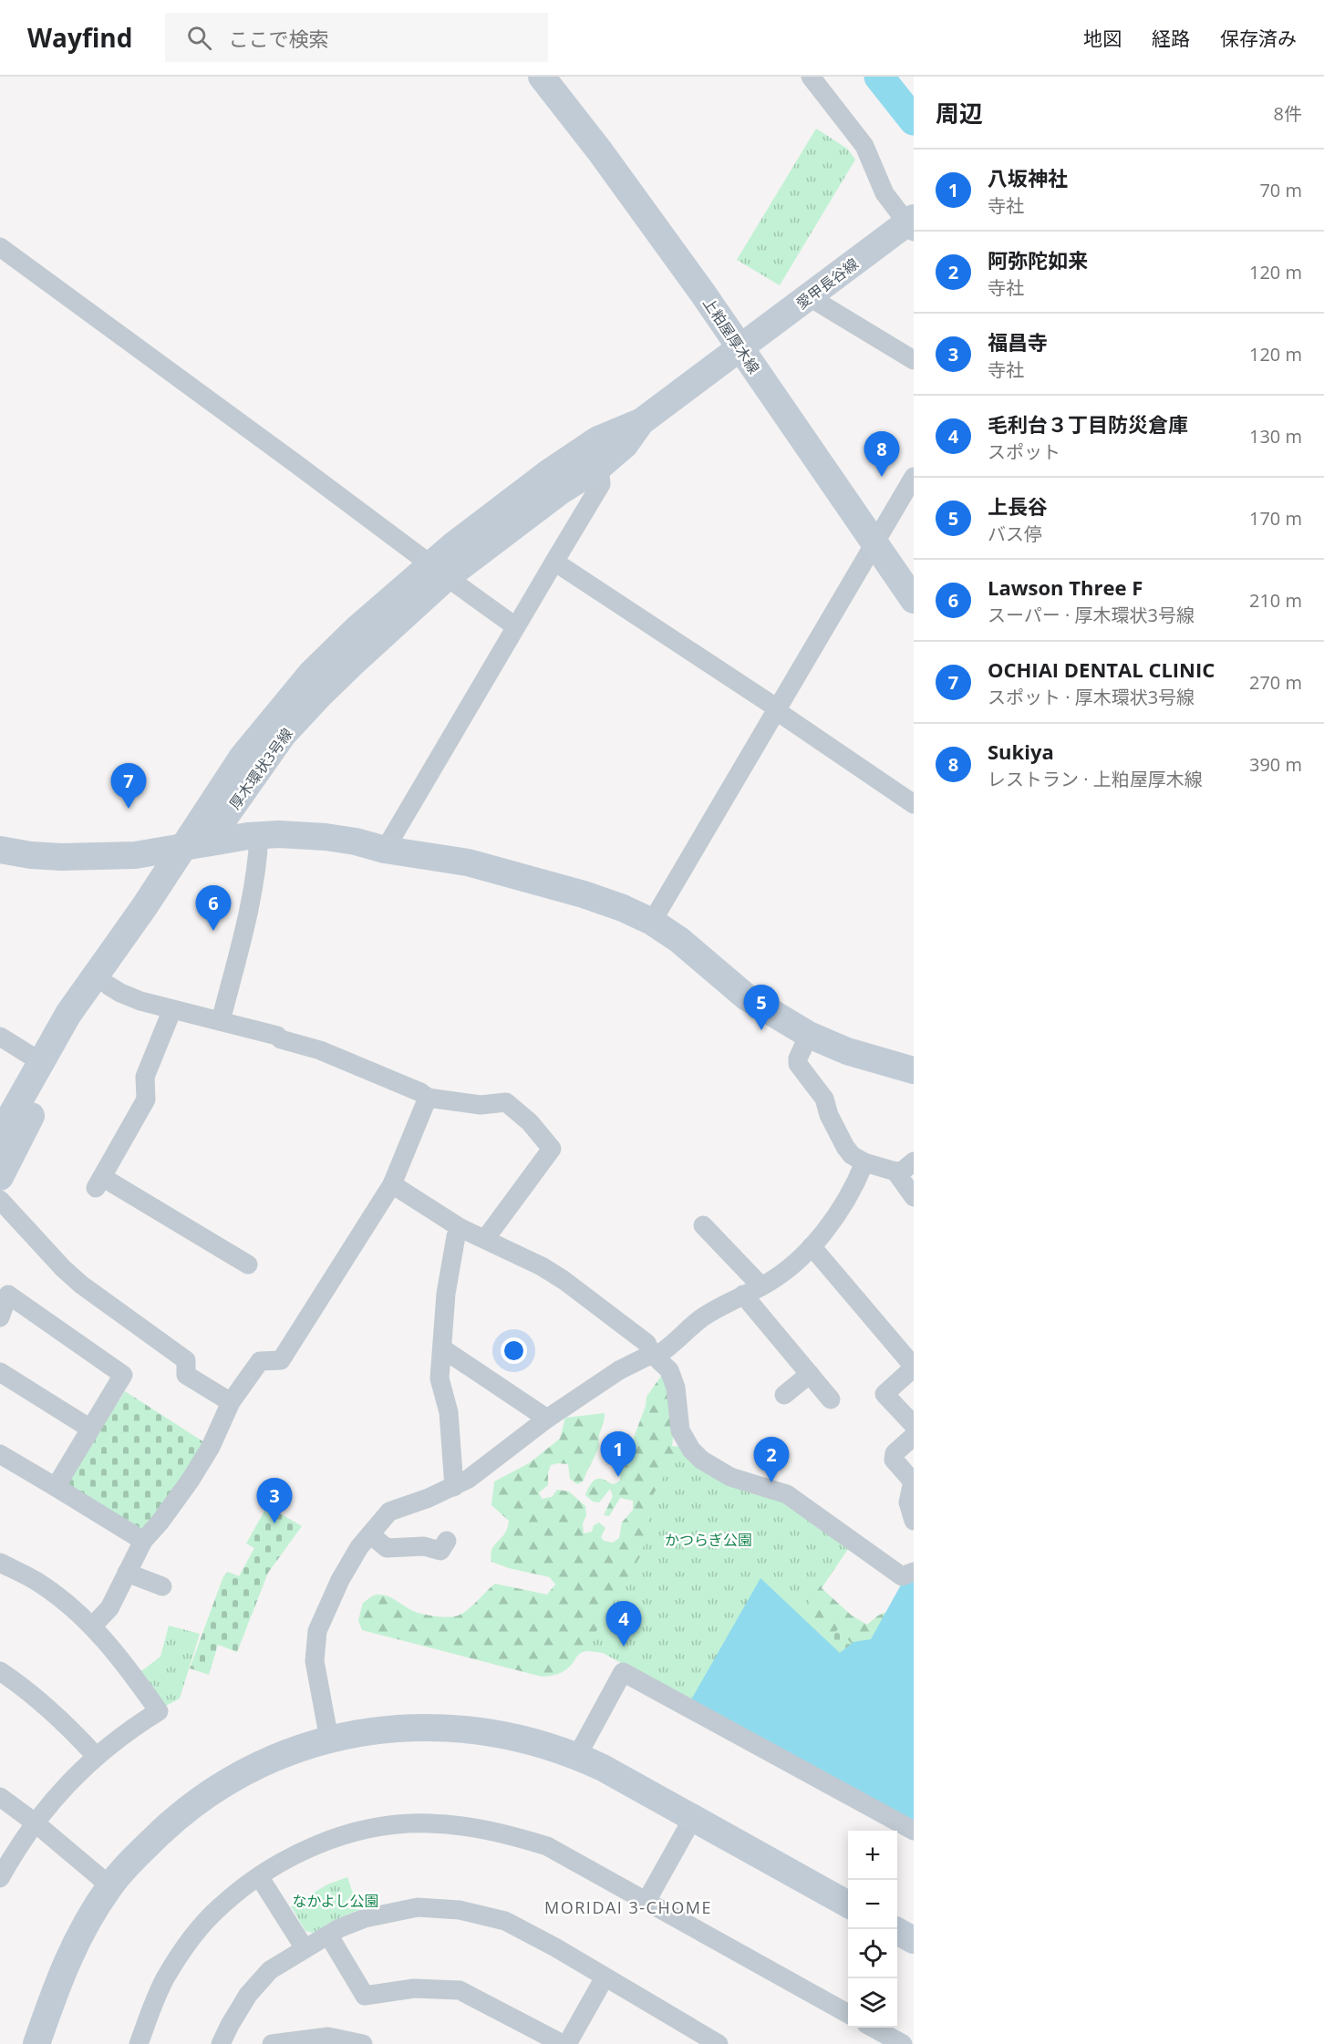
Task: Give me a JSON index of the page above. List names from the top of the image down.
{
  "streets": {
    "street": ["愛甲長谷線", "上粕屋厚木線", "厚木環状3号線"]
  },
  "crossings": [
    ["愛甲長谷線", "上粕屋厚木線"],
    ["愛甲長谷線", "厚木環状3号線"],
    ["上粕屋厚木線", "厚木環状3号線"]
  ],
  "districts": ["MORIDAI 3-CHOME"],
  "parks": ["かつらぎ公園", "なかよし公園"],
  "page": {
    "header": "Wayfind",
    "search": "ここで検索",
    "nav": ["地図", "経路", "保存済み"],
    "heading": ["周辺", "8件"],
    "list": [
      {
        "mark": "1",
        "name": "八坂神社",
        "note": "寺社",
        "value": "70 m"
      },
      {
        "mark": "2",
        "name": "阿弥陀如来",
        "note": "寺社",
        "value": "120 m"
      },
      {
        "mark": "3",
        "name": "福昌寺",
        "note": "寺社",
        "value": "120 m"
      },
      {
        "mark": "4",
        "name": "毛利台３丁目防災倉庫",
        "note": "スポット",
        "value": "130 m"
      },
      {
        "mark": "5",
        "name": "上長谷",
        "note": "バス停",
        "value": "170 m"
      },
      {
        "mark": "6",
        "name": "Lawson Three F",
        "note": "スーパー · 厚木環状3号線",
        "value": "210 m"
      },
      {
        "mark": "7",
        "name": "OCHIAI DENTAL CLINIC",
        "note": "スポット · 厚木環状3号線",
        "value": "270 m"
      },
      {
        "mark": "8",
        "name": "Sukiya",
        "note": "レストラン · 上粕屋厚木線",
        "value": "390 m"
      }
    ],
    "pins": [
      "8",
      "7",
      "6",
      "5",
      "1",
      "2",
      "3",
      "4"
    ],
    "map_buttons": ["+", "−"]
  }
}
